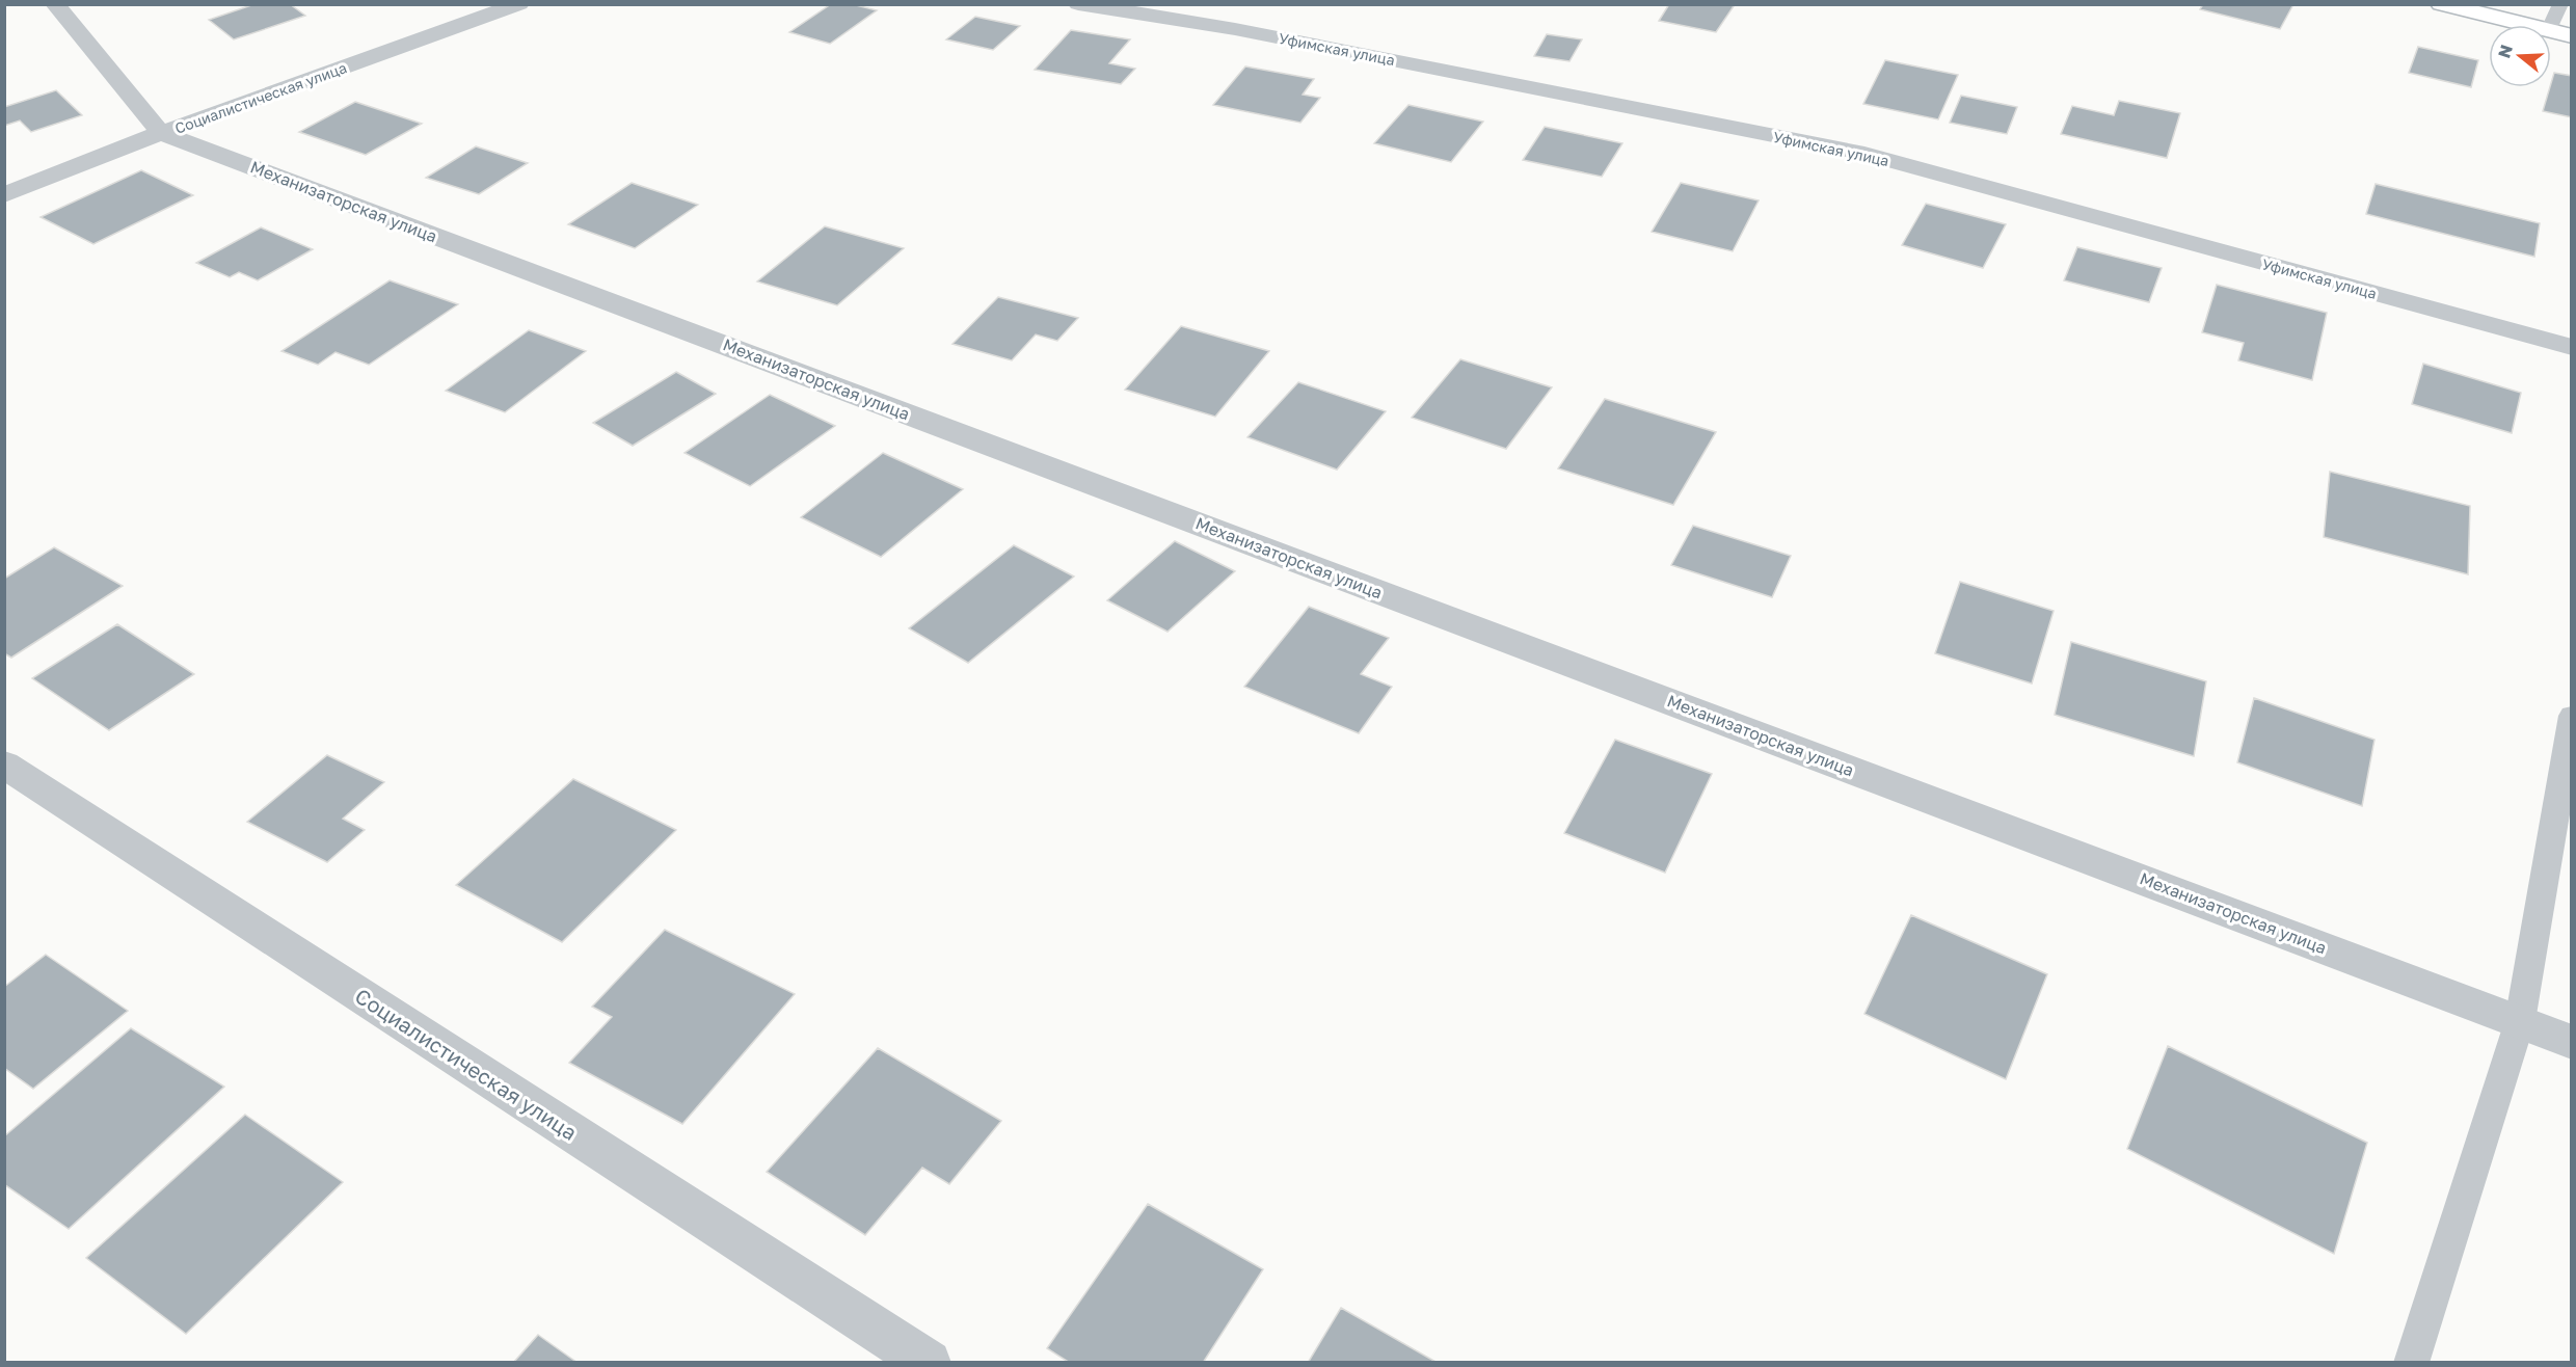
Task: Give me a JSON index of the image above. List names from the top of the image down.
{
  "streets": {
    "street": ["Уфимская улица", "Социалистическая улица", "Механизаторская улица"]
  },
  "crossings": [
    ["Социалистическая улица", "Механизаторская улица"]
  ],
  "north": "left"
}
